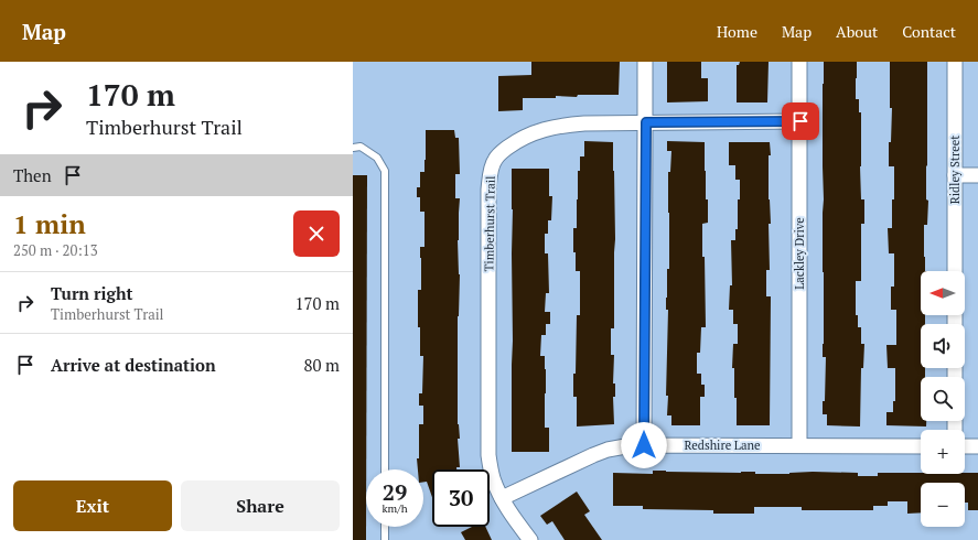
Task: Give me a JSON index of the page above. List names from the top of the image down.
{
  "streets": {
    "street": [
      "Ridley Street",
      "Timberhurst Trail",
      "Lackley Drive",
      "Redshire Lane"
    ]
  },
  "crossings": [
    ["Timberhurst Trail", "Lackley Drive"],
    ["Timberhurst Trail", "Redshire Lane"],
    ["Lackley Drive", "Redshire Lane"]
  ],
  "north": "left",
  "page": {
    "header": "Map",
    "nav": [
      "Home",
      "Map",
      "About",
      "Contact"
    ],
    "turn": ["170 m", "Timberhurst Trail"],
    "then": "Then",
    "heading": ["1 min", "250 m · 20:13"],
    "list": [
      {
        "name": "Turn right",
        "note": "Timberhurst Trail",
        "value": "170 m"
      },
      {
        "name": "Arrive at destination",
        "value": "80 m"
      }
    ],
    "map_buttons": ["+", "−"],
    "speed": "29 km/h",
    "limit": "30",
    "buttons": ["Exit", "Share"]
  }
}
